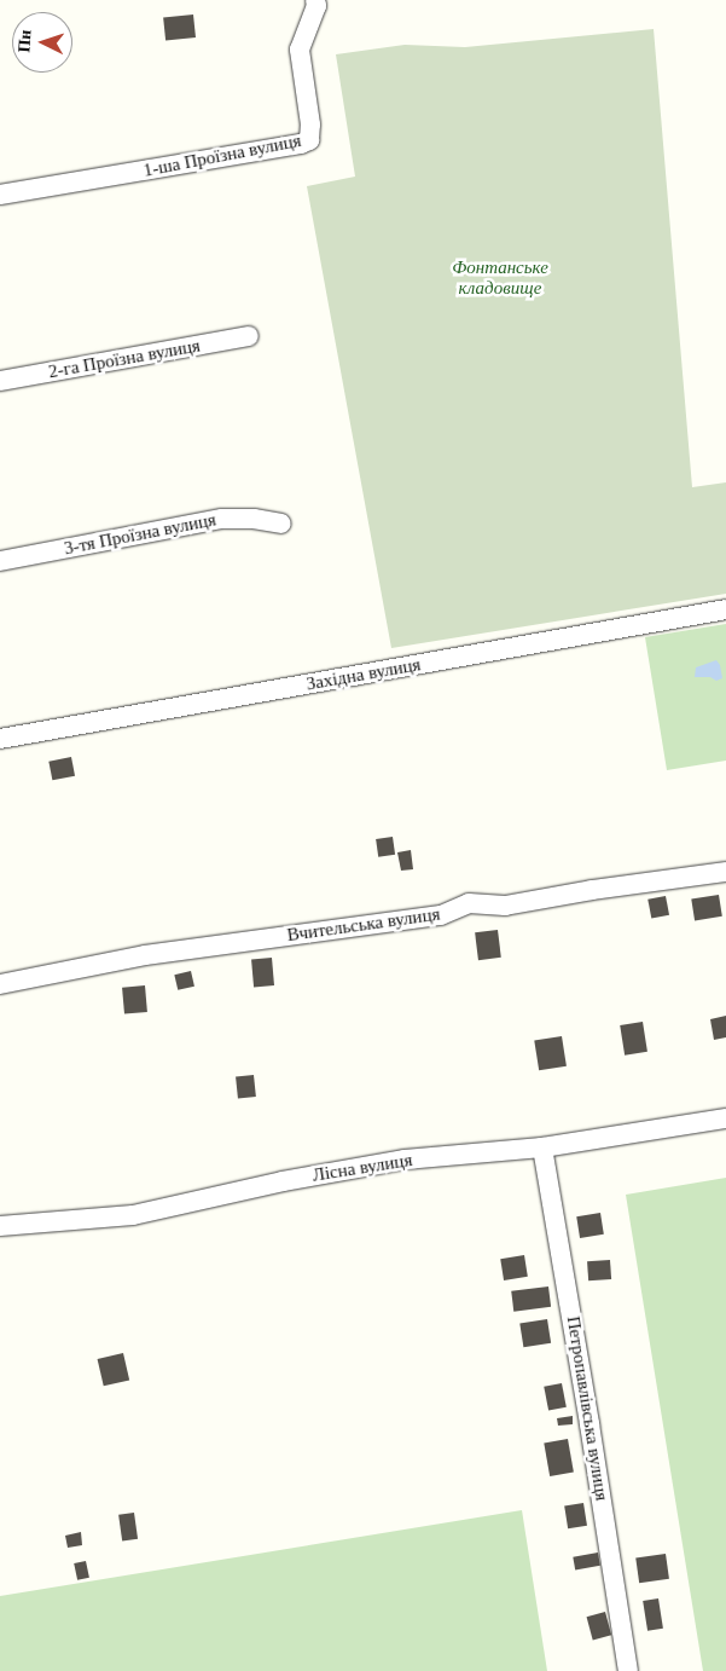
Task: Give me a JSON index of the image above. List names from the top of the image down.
{
  "streets": {
    "street": [
      "1-ша Проїзна вулиця",
      "2-га Проїзна вулиця",
      "3-тя Проїзна вулиця",
      "Західна вулиця",
      "Вчительська вулиця",
      "Лісна вулиця",
      "Петропавлівська вулиця"
    ]
  },
  "crossings": [
    ["Лісна вулиця", "Петропавлівська вулиця"]
  ],
  "parks": ["Фонтанське кладовище"],
  "north": "left"
}
